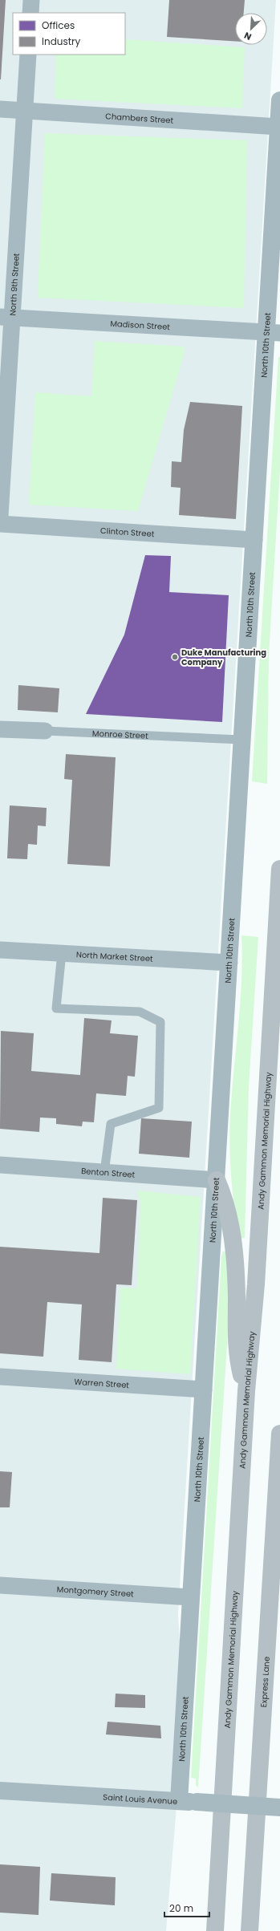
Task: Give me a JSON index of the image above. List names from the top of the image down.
{
  "streets": {
    "highway": ["Andy Gammon Memorial Highway", "Express Lane"],
    "street": [
      "Chambers Street",
      "North 9th Street",
      "Madison Street",
      "North 10th Street",
      "Clinton Street",
      "Monroe Street",
      "North Market Street",
      "Benton Street",
      "Warren Street",
      "Montgomery Street",
      "Saint Louis Avenue"
    ]
  },
  "crossings": [
    ["Chambers Street", "North 9th Street"],
    ["Chambers Street", "North 10th Street"],
    ["North 9th Street", "Madison Street"],
    ["Madison Street", "North 10th Street"],
    ["North 10th Street", "Clinton Street"],
    ["North 10th Street", "Monroe Street"],
    ["North 10th Street", "North Market Street"],
    ["North 10th Street", "Benton Street"],
    ["North 10th Street", "Warren Street"],
    ["North 10th Street", "Montgomery Street"],
    ["North 10th Street", "Saint Louis Avenue"]
  ],
  "places": ["Duke Manufacturing Company"],
  "legend": ["Offices", "Industry"],
  "scale_bar": "20 m",
  "north": "bottom left"
}
